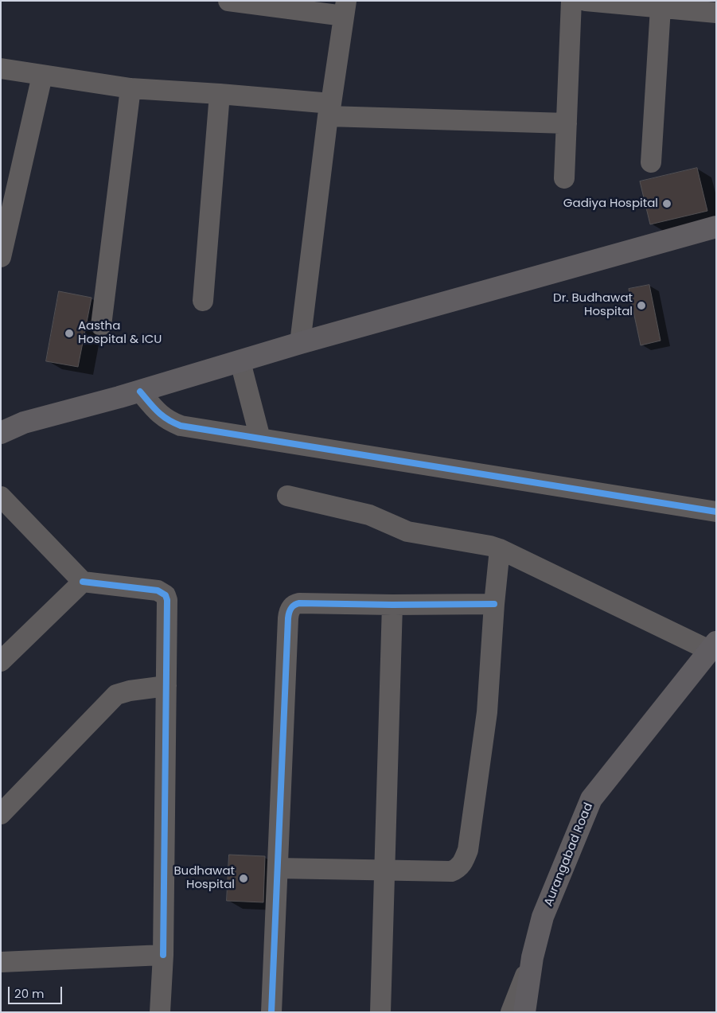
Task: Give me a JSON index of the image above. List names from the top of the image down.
{
  "streets": {
    "main road": ["Aurangabad Road"]
  },
  "places": [
    "Gadiya Hospital",
    "Dr. Budhawat Hospital",
    "Aastha Hospital & ICU",
    "Budhawat Hospital"
  ],
  "scale_bar": "20 m"
}
